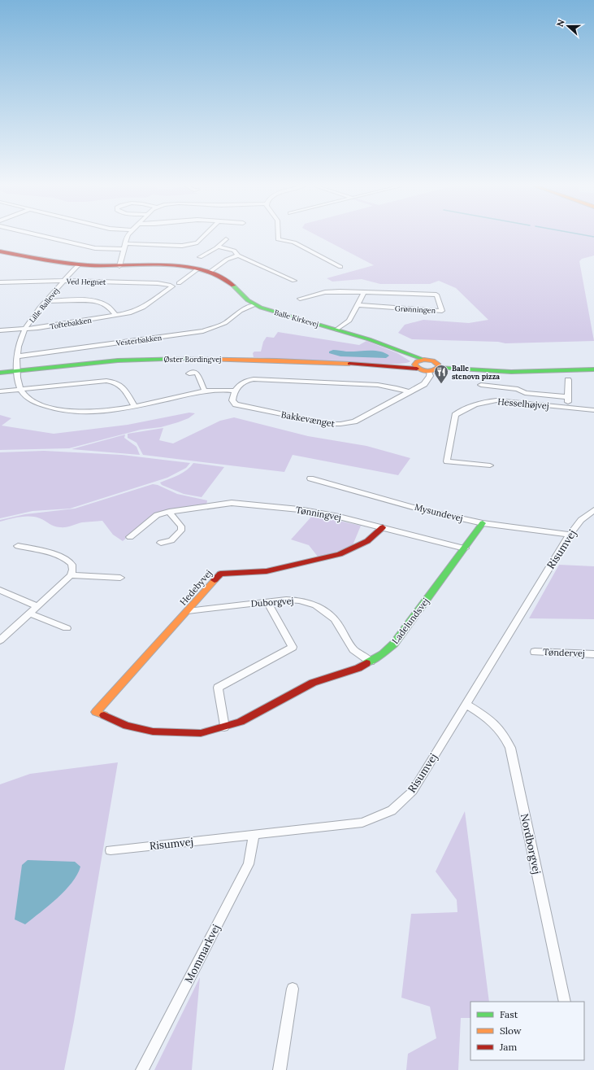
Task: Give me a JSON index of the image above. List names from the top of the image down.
{
  "streets": {
    "street": [
      "Ved Hegnet",
      "Lille Ballevej",
      "Grønningen",
      "Balle Kirkevej",
      "Toftebakken",
      "Vesterbakken",
      "Øster Bordingvej",
      "Hesselhøjvej",
      "Bakkevænget",
      "Mysundevej",
      "Tønningvej",
      "Risumvej",
      "Hedebyvej",
      "Duborgvej",
      "Ladelundsvej",
      "Tøndervej",
      "Nordborgvej",
      "Mommarkvej"
    ]
  },
  "crossings": [
    ["Ved Hegnet", "Lille Ballevej"],
    ["Ved Hegnet", "Toftebakken"],
    ["Lille Ballevej", "Balle Kirkevej"],
    ["Lille Ballevej", "Toftebakken"],
    ["Lille Ballevej", "Vesterbakken"],
    ["Lille Ballevej", "Øster Bordingvej"],
    ["Balle Kirkevej", "Vesterbakken"],
    ["Balle Kirkevej", "Øster Bordingvej"],
    ["Mysundevej", "Risumvej"],
    ["Mysundevej", "Ladelundsvej"],
    ["Tønningvej", "Hedebyvej"],
    ["Tønningvej", "Ladelundsvej"],
    ["Risumvej", "Nordborgvej"],
    ["Risumvej", "Mommarkvej"],
    ["Hedebyvej", "Duborgvej"],
    ["Hedebyvej", "Ladelundsvej"],
    ["Duborgvej", "Ladelundsvej"]
  ],
  "places": {
    "restaurant": ["Balle stenovn pizza"]
  },
  "legend": ["Fast", "Slow", "Jam"],
  "north": "left"
}
